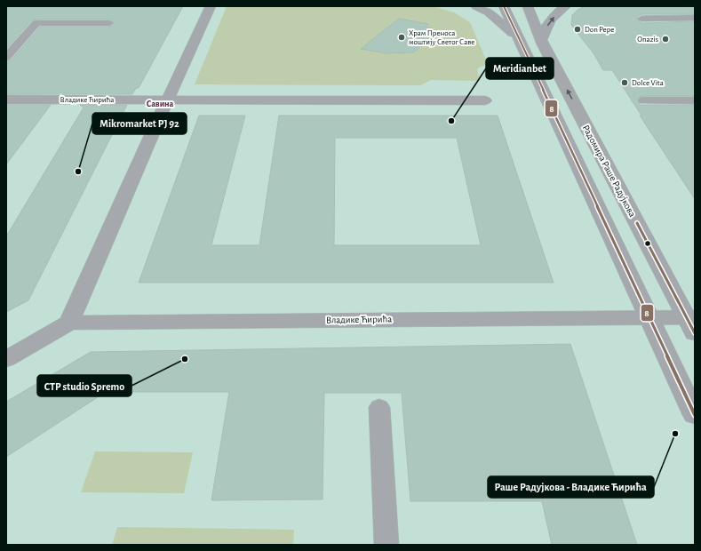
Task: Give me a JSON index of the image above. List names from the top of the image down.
{
  "streets": {
    "street": ["Владике Ћирића", "Радомира Раше Радујкова"]
  },
  "crossings": [
    ["Владике Ћирића", "Радомира Раше Радујкова"]
  ],
  "districts": ["Савина"],
  "places": [
    "Don Pepe",
    "Храм Преноса моштију Светог Саве",
    "Onazis",
    "Dolce Vita",
    "Meridianbet",
    "Mikromarket PJ 92",
    "CTP studio Spremo",
    "Раше Радујкова - Владике Ћирића"
  ],
  "lines": ["transit line 8"]
}
